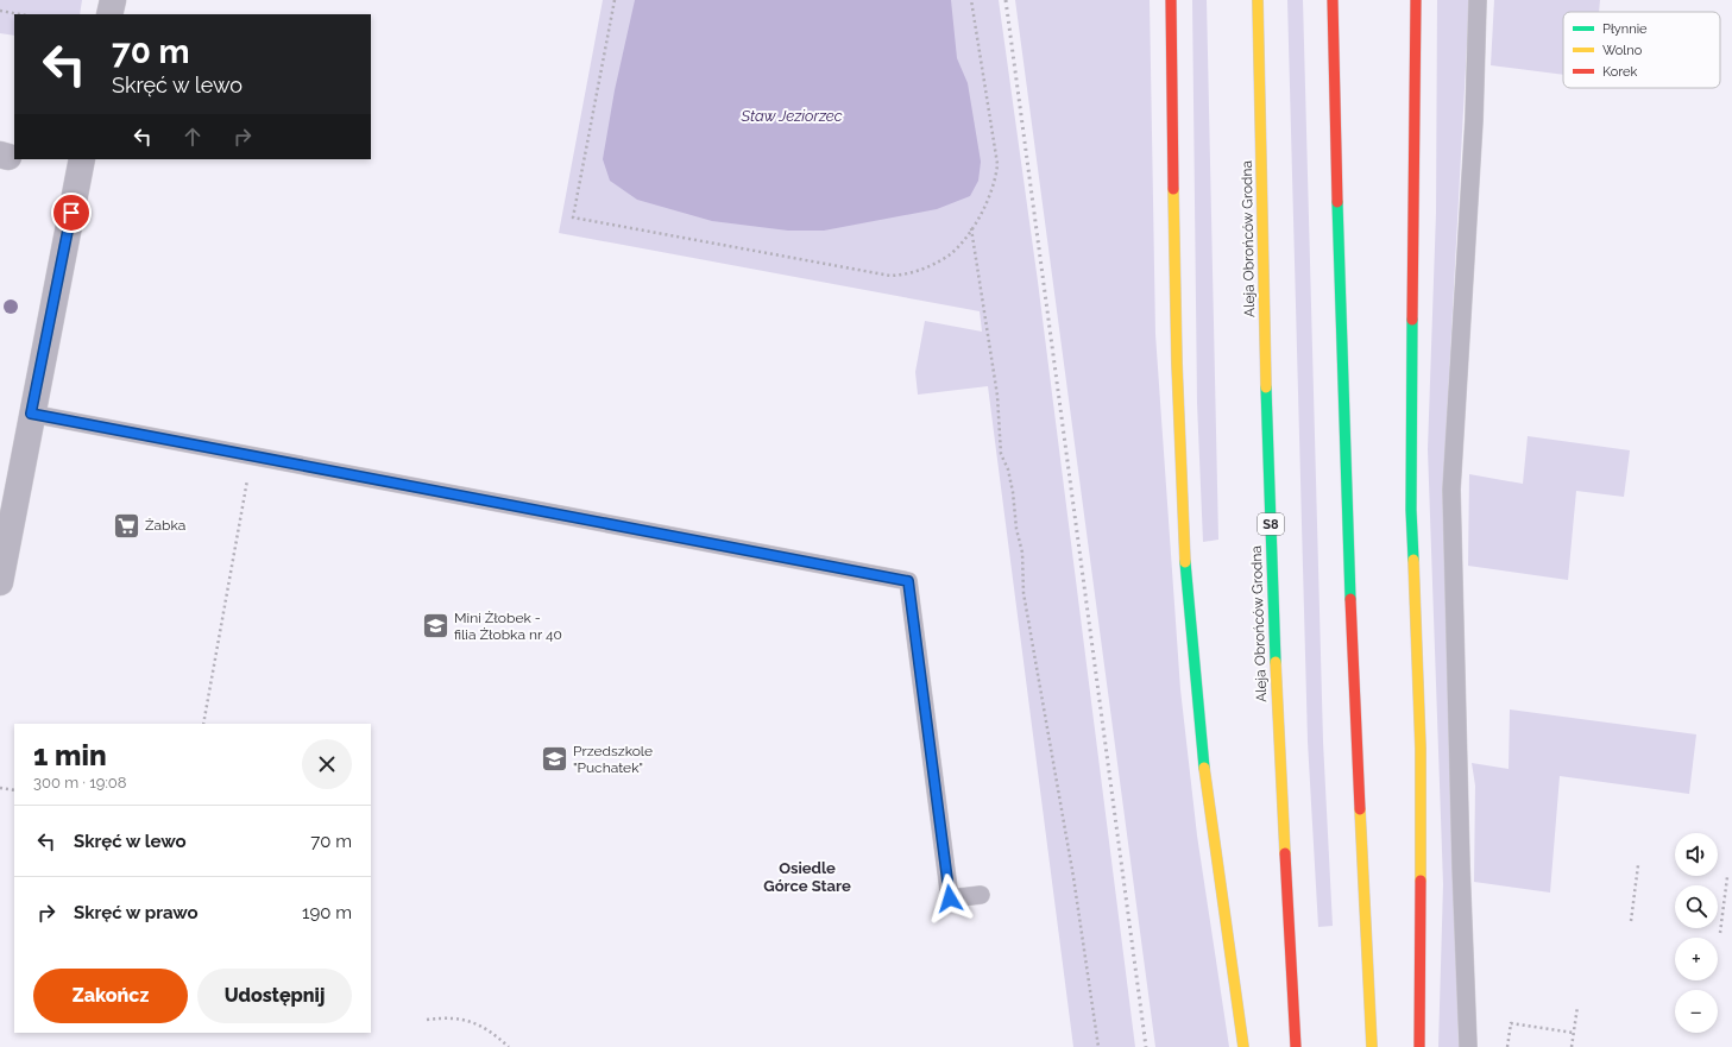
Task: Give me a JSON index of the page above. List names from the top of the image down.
{
  "streets": {
    "highway": ["Aleja Obrońców Grodna", "S8"]
  },
  "districts": ["Osiedle Górce Stare"],
  "water": ["Staw Jeziorzec"],
  "places": {
    "supermarket": ["Żabka"],
    "school or university": ["Mini Żłobek - filia Żłobka nr 40", "Przedszkole \"Puchatek\""]
  },
  "legend": ["Płynnie", "Wolno", "Korek"],
  "page": {
    "turn": ["70 m", "Skręć w lewo"],
    "heading": ["1 min", "300 m · 19:08"],
    "list": [
      {
        "name": "Skręć w lewo",
        "value": "70 m"
      },
      {
        "name": "Skręć w prawo",
        "value": "190 m"
      }
    ],
    "map_buttons": ["+", "−"],
    "buttons": ["Zakończ", "Udostępnij"]
  }
}
